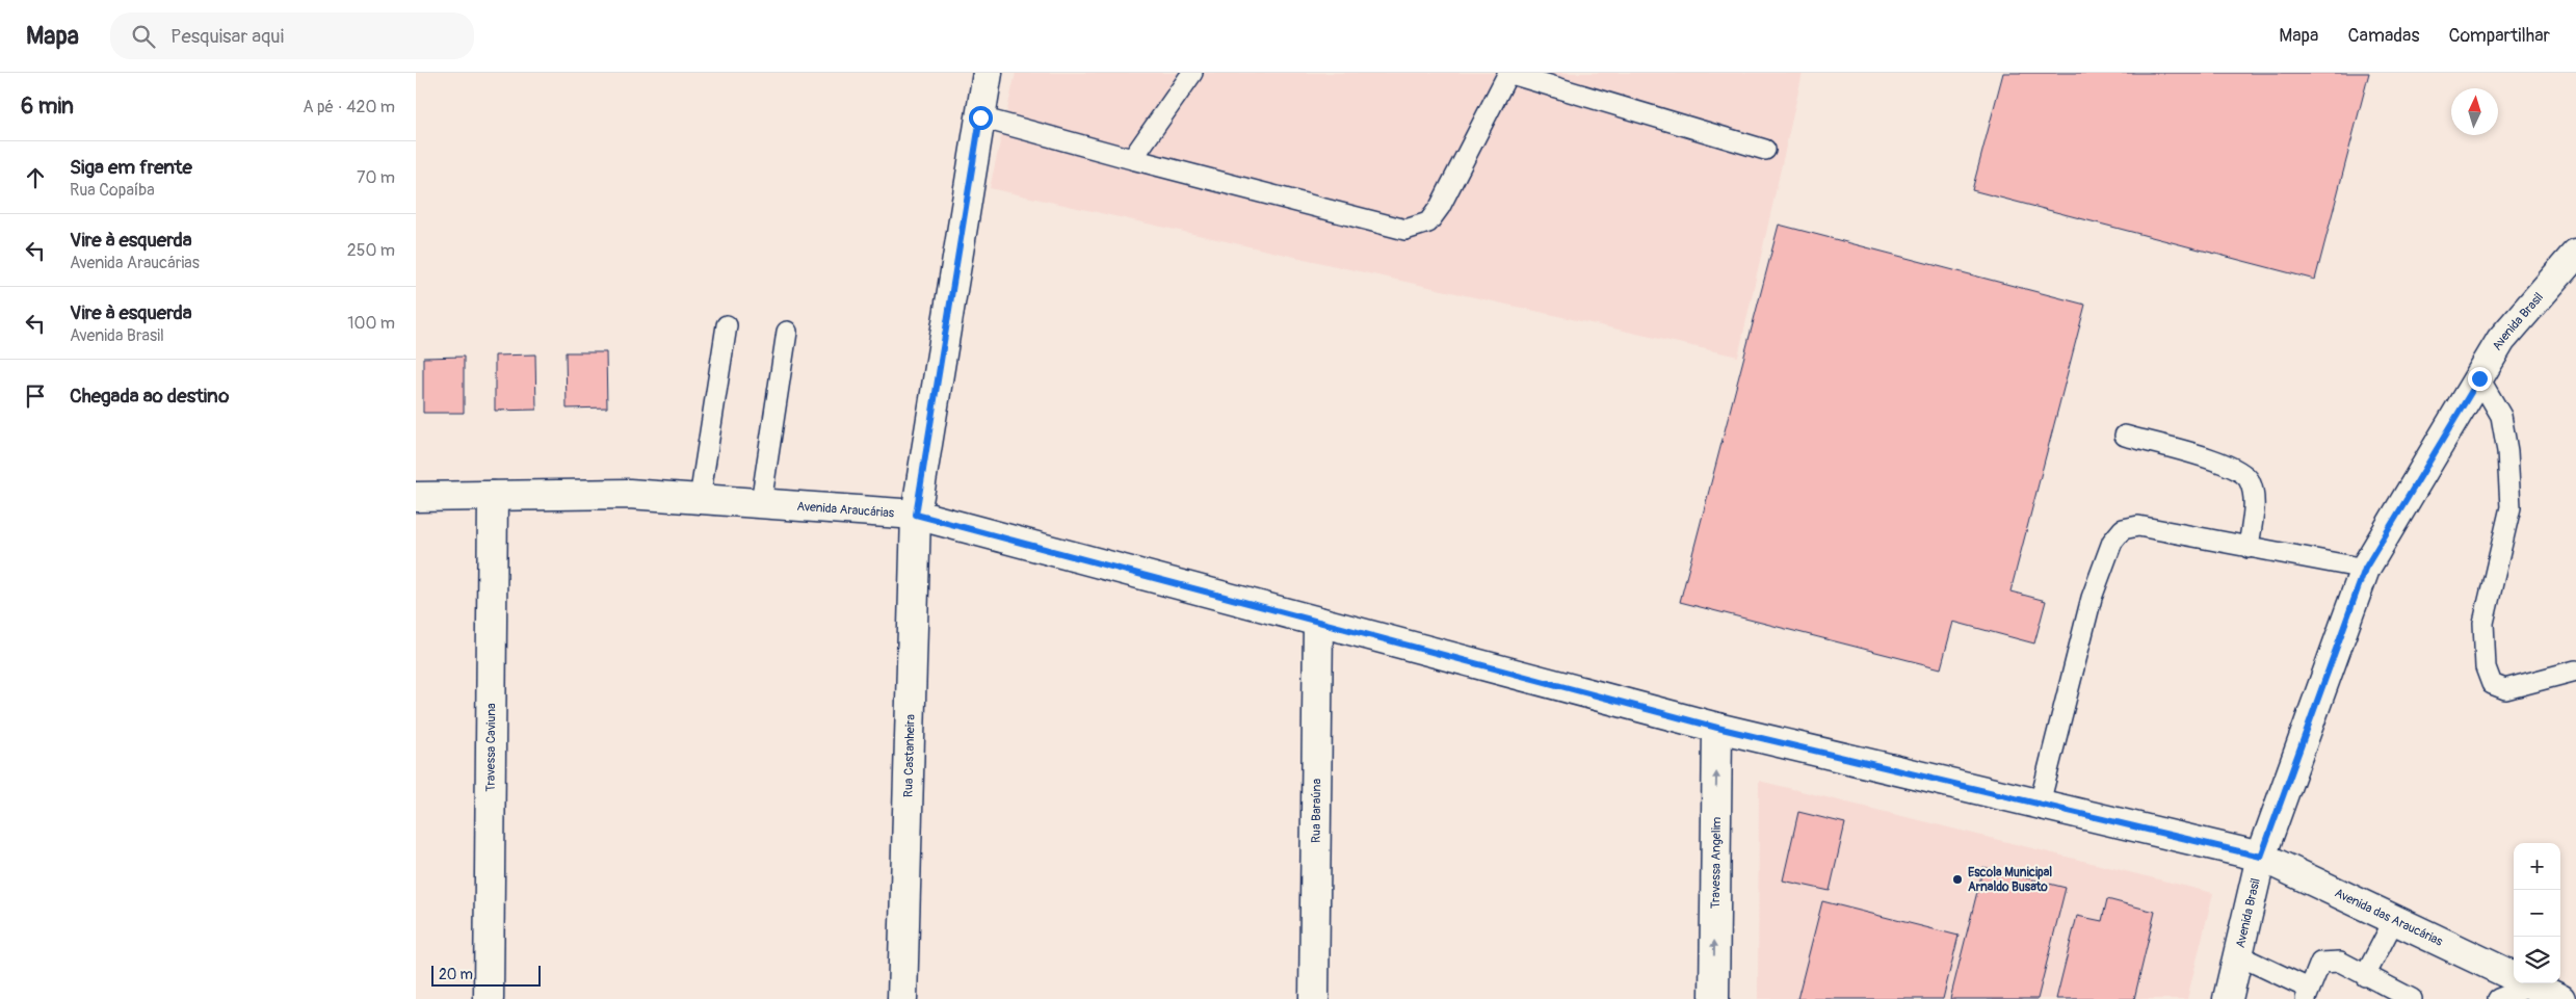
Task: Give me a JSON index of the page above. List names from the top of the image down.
{
  "streets": {
    "main road": [
      "Avenida Brasil",
      "Avenida Araucárias",
      "Travessa Caviuna",
      "Rua Castanheira",
      "Rua Baraúna",
      "Travessa Angelim",
      "Avenida das Araucárias"
    ]
  },
  "crossings": [
    ["Avenida Brasil", "Avenida Araucárias"],
    ["Avenida Brasil", "Avenida das Araucárias"],
    ["Avenida Araucárias", "Travessa Caviuna"],
    ["Avenida Araucárias", "Rua Castanheira"],
    ["Avenida Araucárias", "Rua Baraúna"],
    ["Avenida Araucárias", "Travessa Angelim"],
    ["Avenida Araucárias", "Avenida das Araucárias"]
  ],
  "one_way": ["Travessa Angelim"],
  "places": ["Escola Municipal Arnaldo Busato"],
  "scale_bar": "20 m",
  "north": "top",
  "page": {
    "header": "Mapa",
    "search": "Pesquisar aqui",
    "nav": ["Mapa", "Camadas", "Compartilhar"],
    "heading": ["6 min", "A pé · 420 m"],
    "list": [
      ["Siga em frente", "Rua Copaíba", "70 m"],
      ["Vire à esquerda", "Avenida Araucárias", "250 m"],
      ["Vire à esquerda", "Avenida Brasil", "100 m"],
      "Chegada ao destino"
    ],
    "map_buttons": ["+", "−"],
    "scale": "20 m"
  }
}
